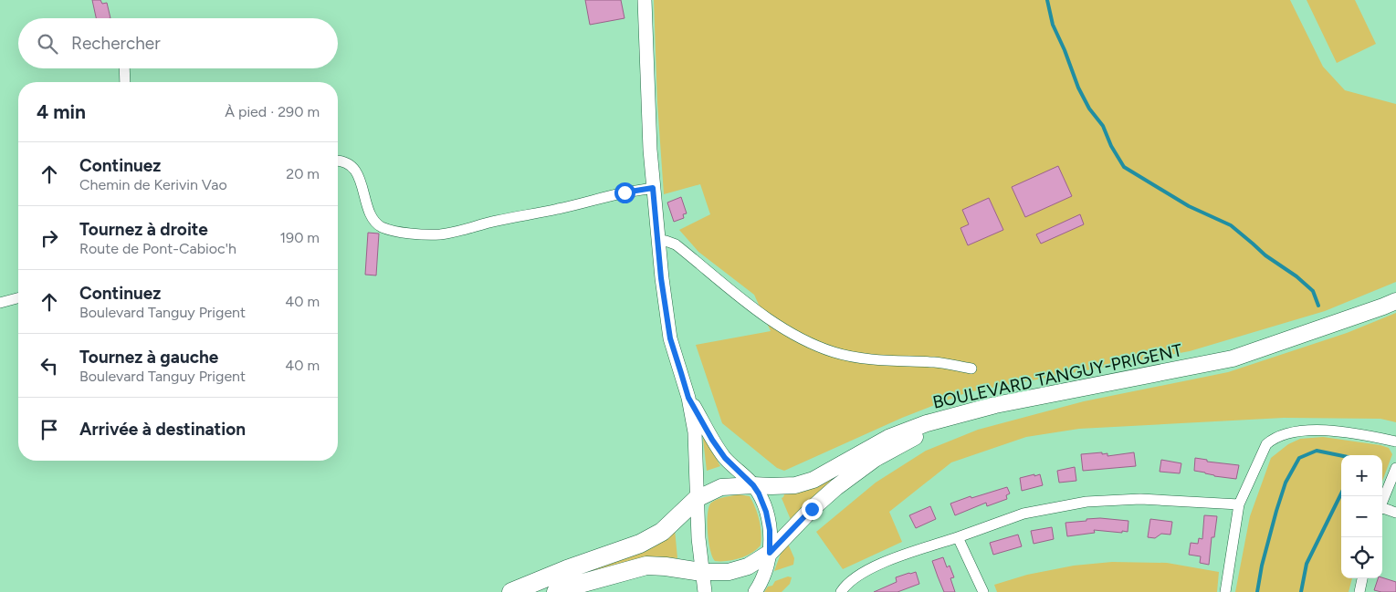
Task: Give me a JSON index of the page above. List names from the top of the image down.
{
  "streets": {
    "main road": ["BOULEVARD TANGUY-PRIGENT"]
  },
  "page": {
    "search": "Rechercher",
    "heading": ["4 min", "À pied · 290 m"],
    "list": [
      ["Continuez", "Chemin de Kerivin Vao", "20 m"],
      ["Tournez à droite", "Route de Pont-Cabioc'h", "190 m"],
      ["Continuez", "Boulevard Tanguy Prigent", "40 m"],
      ["Tournez à gauche", "Boulevard Tanguy Prigent", "40 m"],
      "Arrivée à destination"
    ],
    "map_buttons": ["+", "−"]
  }
}
